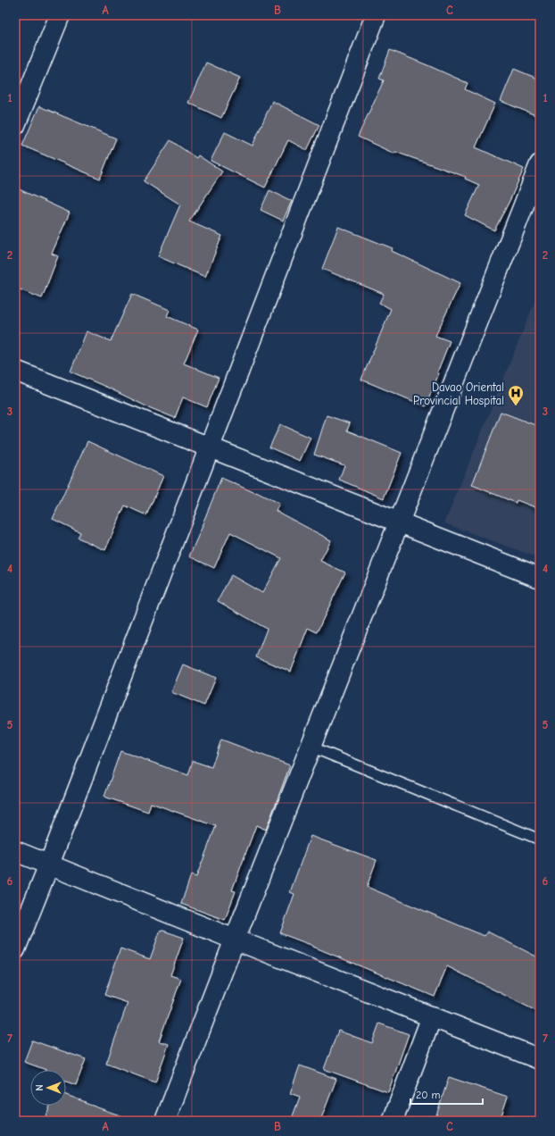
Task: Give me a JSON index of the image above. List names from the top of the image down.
{
  "places": {
    "hospital": ["Davao Oriental Provincial Hospital"]
  },
  "scale_bar": "20 m",
  "north": "left",
  "grid": {
    "columns": ["A", "B", "C"],
    "rows": [
      "1",
      "2",
      "3",
      "4",
      "5",
      "6",
      "7"
    ]
  }
}
